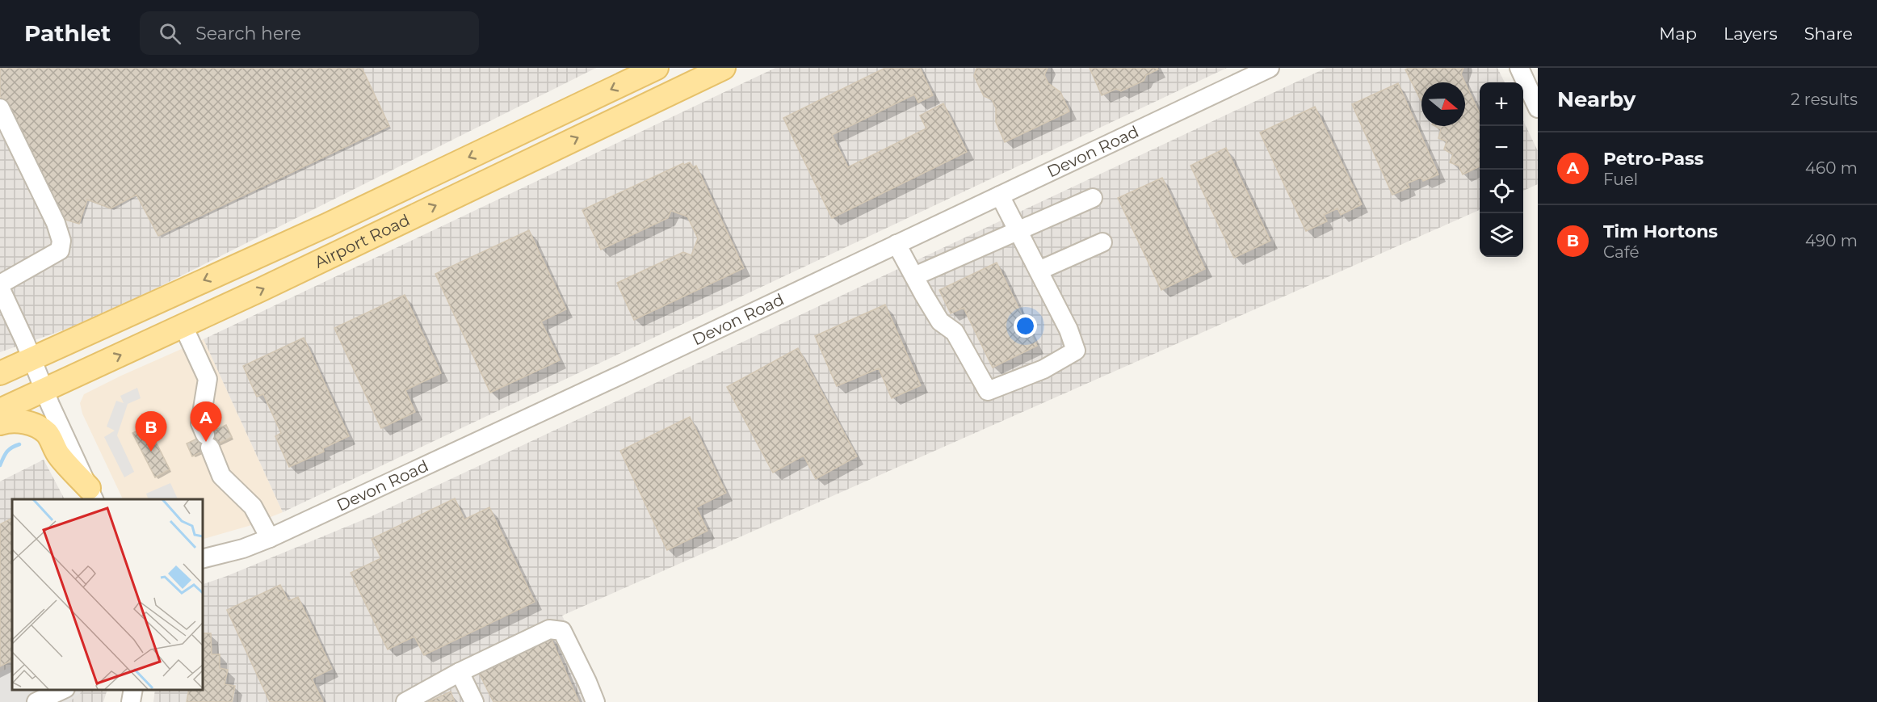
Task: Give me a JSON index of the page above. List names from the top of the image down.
{
  "streets": {
    "main road": ["Airport Road"],
    "street": ["Devon Road"]
  },
  "north": "right",
  "page": {
    "header": "Pathlet",
    "search": "Search here",
    "nav": ["Map", "Layers", "Share"],
    "heading": ["Nearby", "2 results"],
    "map_buttons": ["+", "−"],
    "list": [
      {
        "mark": "A",
        "name": "Petro-Pass",
        "note": "Fuel",
        "value": "460 m"
      },
      {
        "mark": "B",
        "name": "Tim Hortons",
        "note": "Café",
        "value": "490 m"
      }
    ],
    "pins": ["A", "B"]
  }
}
